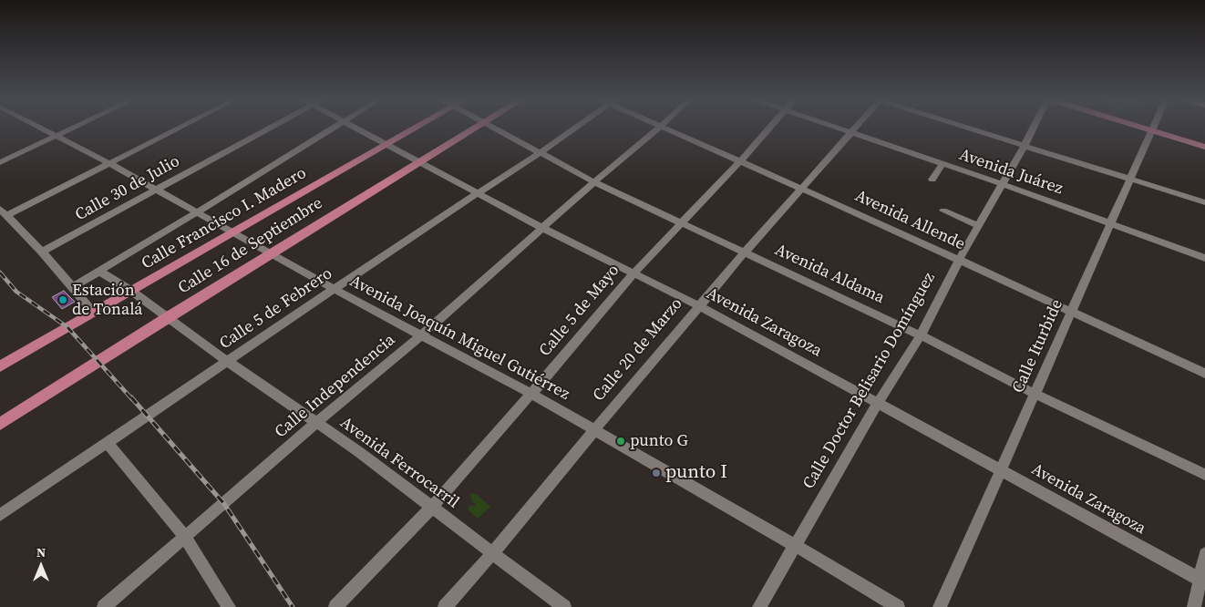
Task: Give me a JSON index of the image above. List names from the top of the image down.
{
  "streets": {
    "main road": ["Calle Francisco I. Madero", "Calle 16 de Septiembre"],
    "street": [
      "Avenida Juárez",
      "Calle 30 de Julio",
      "Avenida Allende",
      "Avenida Aldama",
      "Calle 5 de Febrero",
      "Calle 5 de Mayo",
      "Avenida Zaragoza",
      "Avenida Joaquín Miguel Gutiérrez",
      "Calle Iturbide",
      "Calle 20 de Marzo",
      "Calle Doctor Belisario Domínguez",
      "Calle Independencia",
      "Avenida Ferrocarril"
    ]
  },
  "crossings": [
    ["Avenida Juárez", "Calle Iturbide"],
    ["Avenida Juárez", "Calle 20 de Marzo"],
    ["Avenida Juárez", "Calle Doctor Belisario Domínguez"],
    ["Calle 30 de Julio", "Avenida Joaquín Miguel Gutiérrez"],
    ["Calle Francisco I. Madero", "Avenida Zaragoza"],
    ["Calle Francisco I. Madero", "Avenida Joaquín Miguel Gutiérrez"],
    ["Calle Francisco I. Madero", "Avenida Ferrocarril"],
    ["Avenida Allende", "Calle 5 de Mayo"],
    ["Avenida Allende", "Calle Iturbide"],
    ["Avenida Allende", "Calle 20 de Marzo"],
    ["Avenida Allende", "Calle Doctor Belisario Domínguez"],
    ["Calle 16 de Septiembre", "Avenida Zaragoza"],
    ["Calle 16 de Septiembre", "Avenida Joaquín Miguel Gutiérrez"],
    ["Calle 16 de Septiembre", "Avenida Ferrocarril"],
    ["Avenida Aldama", "Calle 5 de Febrero"],
    ["Avenida Aldama", "Calle 5 de Mayo"],
    ["Avenida Aldama", "Calle Iturbide"],
    ["Avenida Aldama", "Calle 20 de Marzo"],
    ["Avenida Aldama", "Calle Doctor Belisario Domínguez"],
    ["Avenida Aldama", "Calle Independencia"],
    ["Calle 5 de Febrero", "Avenida Zaragoza"],
    ["Calle 5 de Febrero", "Avenida Joaquín Miguel Gutiérrez"],
    ["Calle 5 de Febrero", "Avenida Ferrocarril"],
    ["Calle 5 de Mayo", "Avenida Zaragoza"],
    ["Calle 5 de Mayo", "Avenida Joaquín Miguel Gutiérrez"],
    ["Calle 5 de Mayo", "Avenida Ferrocarril"],
    ["Avenida Zaragoza", "Calle Iturbide"],
    ["Avenida Zaragoza", "Calle 20 de Marzo"],
    ["Avenida Zaragoza", "Calle Doctor Belisario Domínguez"],
    ["Avenida Zaragoza", "Calle Independencia"],
    ["Avenida Joaquín Miguel Gutiérrez", "Calle 20 de Marzo"],
    ["Avenida Joaquín Miguel Gutiérrez", "Calle Doctor Belisario Domínguez"],
    ["Avenida Joaquín Miguel Gutiérrez", "Calle Independencia"],
    ["Calle 20 de Marzo", "Avenida Ferrocarril"],
    ["Calle Independencia", "Avenida Ferrocarril"]
  ],
  "places": ["Estación de Tonalá", "punto G", "punto I"],
  "north": "top"
}
